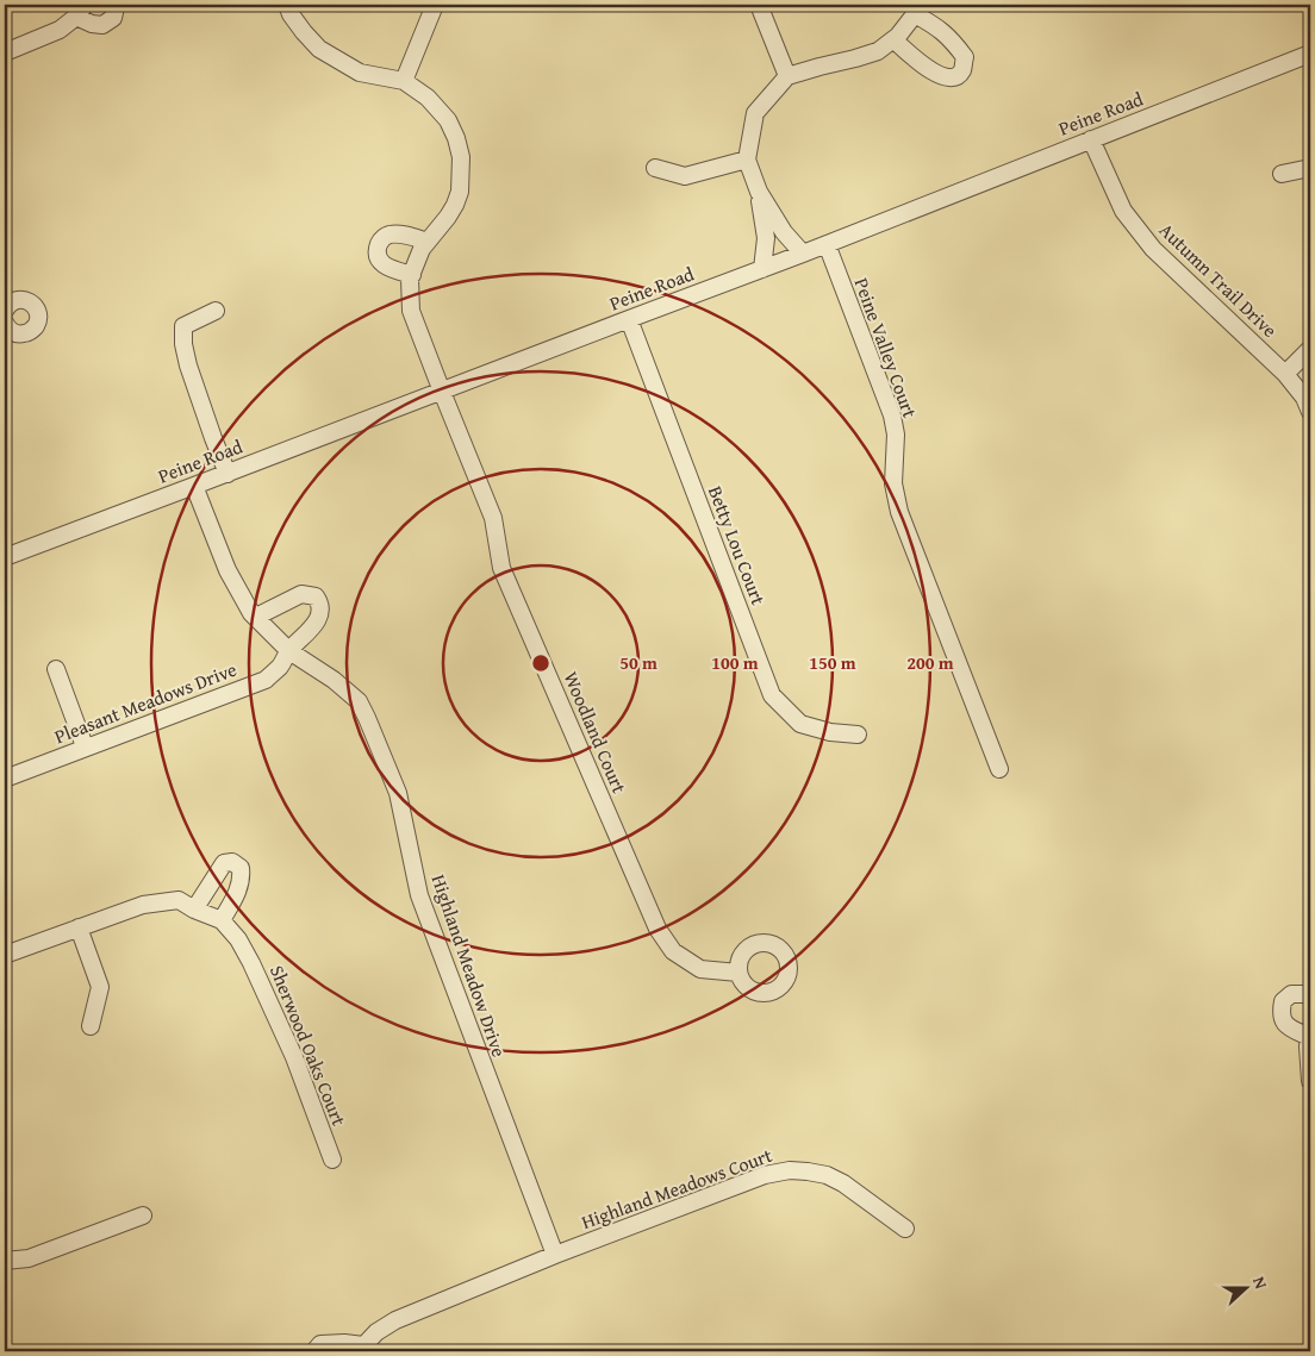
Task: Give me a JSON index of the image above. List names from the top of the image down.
{
  "streets": {
    "street": [
      "Peine Road",
      "Autumn Trail Drive",
      "Peine Valley Court",
      "Betty Lou Court",
      "Pleasant Meadows Drive",
      "Woodland Court",
      "Highland Meadow Drive",
      "Sherwood Oaks Court",
      "Highland Meadows Court"
    ]
  },
  "crossings": [
    ["Peine Road", "Autumn Trail Drive"],
    ["Peine Road", "Peine Valley Court"],
    ["Peine Road", "Betty Lou Court"],
    ["Peine Road", "Woodland Court"],
    ["Peine Road", "Highland Meadow Drive"],
    ["Pleasant Meadows Drive", "Highland Meadow Drive"],
    ["Highland Meadow Drive", "Highland Meadows Court"]
  ],
  "north": "right",
  "rings": [
    "50 m",
    "100 m",
    "150 m",
    "200 m"
  ]
}
